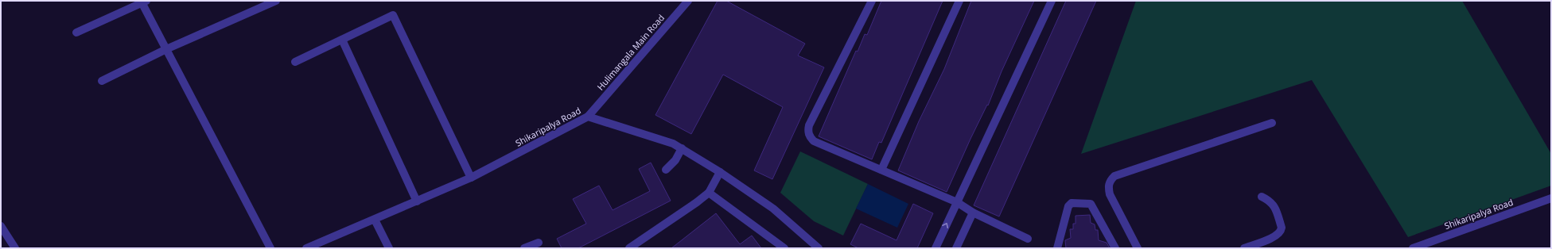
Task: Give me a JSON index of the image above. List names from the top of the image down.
{
  "streets": {
    "street": ["Hulimangala Main Road", "Shikaripalya Road"]
  },
  "crossings": [
    ["Hulimangala Main Road", "Shikaripalya Road"]
  ]
}
